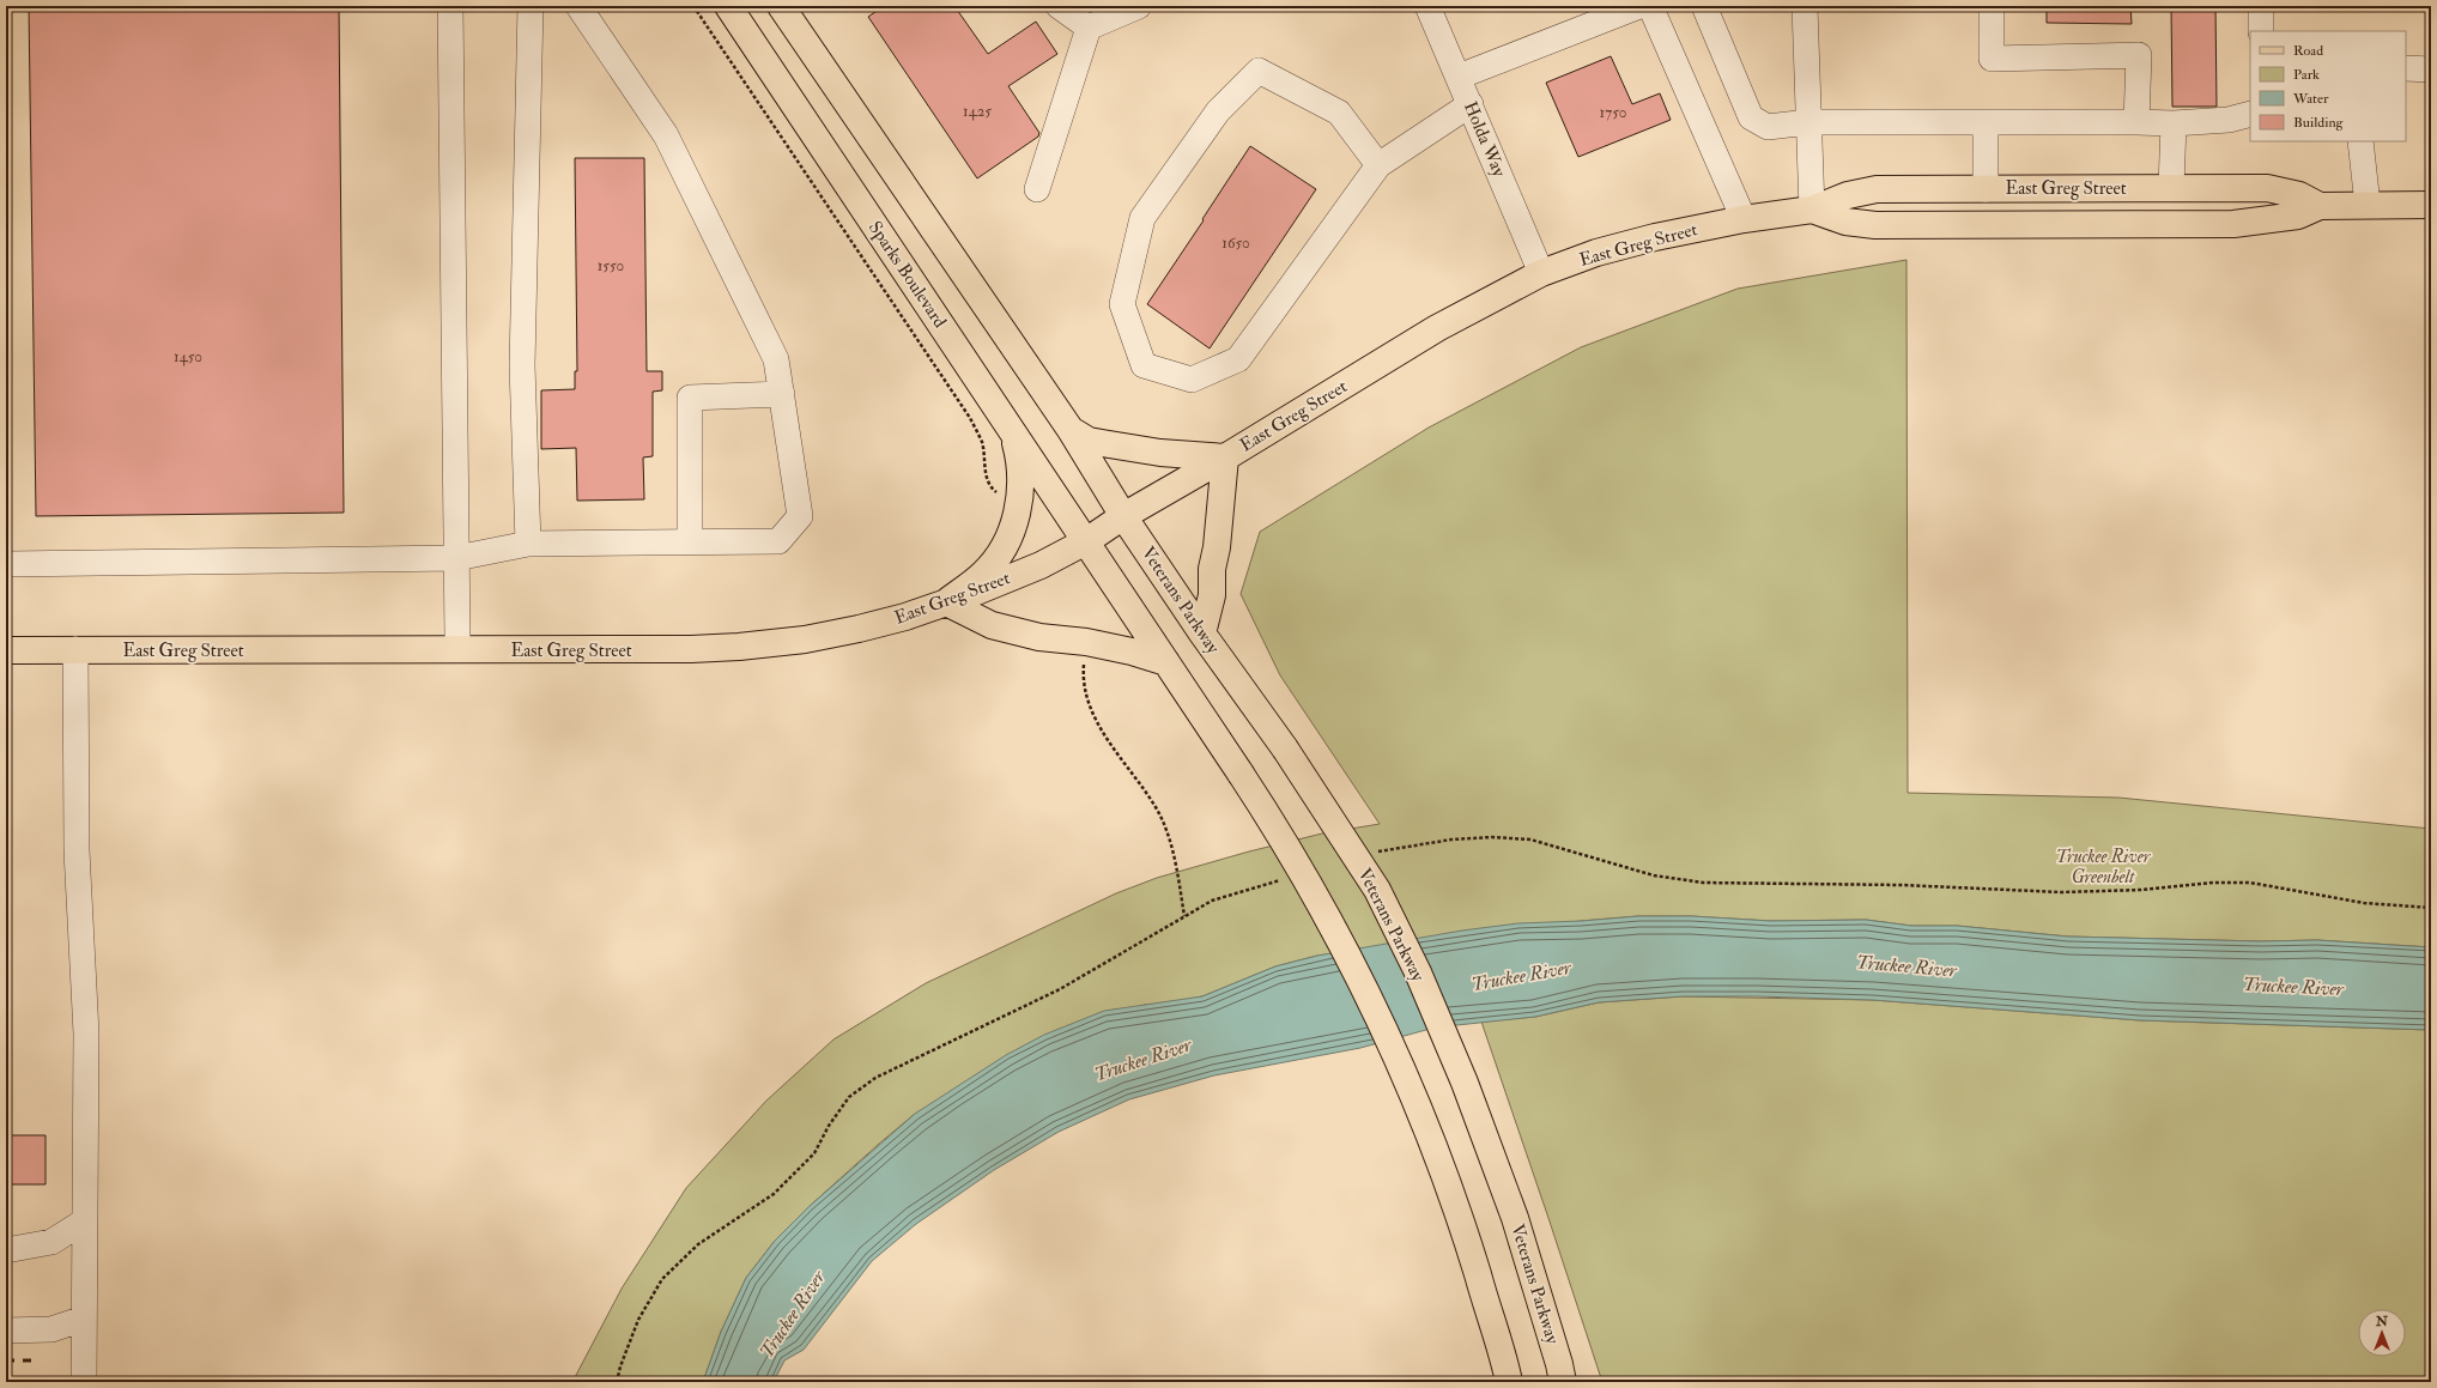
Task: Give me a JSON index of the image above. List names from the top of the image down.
{
  "streets": {
    "main road": ["East Greg Street", "Sparks Boulevard", "Veterans Parkway"],
    "street": ["Holda Way"]
  },
  "crossings": [
    ["Holda Way", "East Greg Street"],
    ["East Greg Street", "Sparks Boulevard"],
    ["East Greg Street", "Veterans Parkway"]
  ],
  "water": ["Truckee River"],
  "parks": ["Truckee River Greenbelt"],
  "house_numbers": [
    "1425",
    "1750",
    "1650",
    "1550",
    "1450"
  ],
  "legend": [
    "Road",
    "Park",
    "Water",
    "Building"
  ],
  "north": "top"
}
